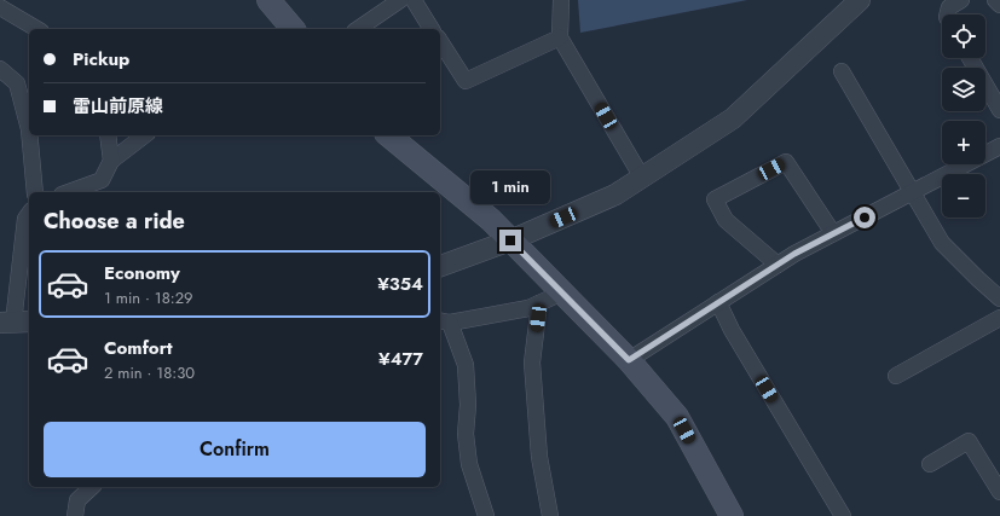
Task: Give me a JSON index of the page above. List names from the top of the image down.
{
  "page": {
    "map_buttons": ["+", "−"],
    "banner": ["Pickup", "雷山前原線"],
    "bubble": "1 min",
    "heading": "Choose a ride",
    "list": [
      {
        "name": "Economy",
        "note": "1 min · 18:29",
        "value": "¥354"
      },
      {
        "name": "Comfort",
        "note": "2 min · 18:30",
        "value": "¥477"
      }
    ],
    "buttons": "Confirm"
  }
}
